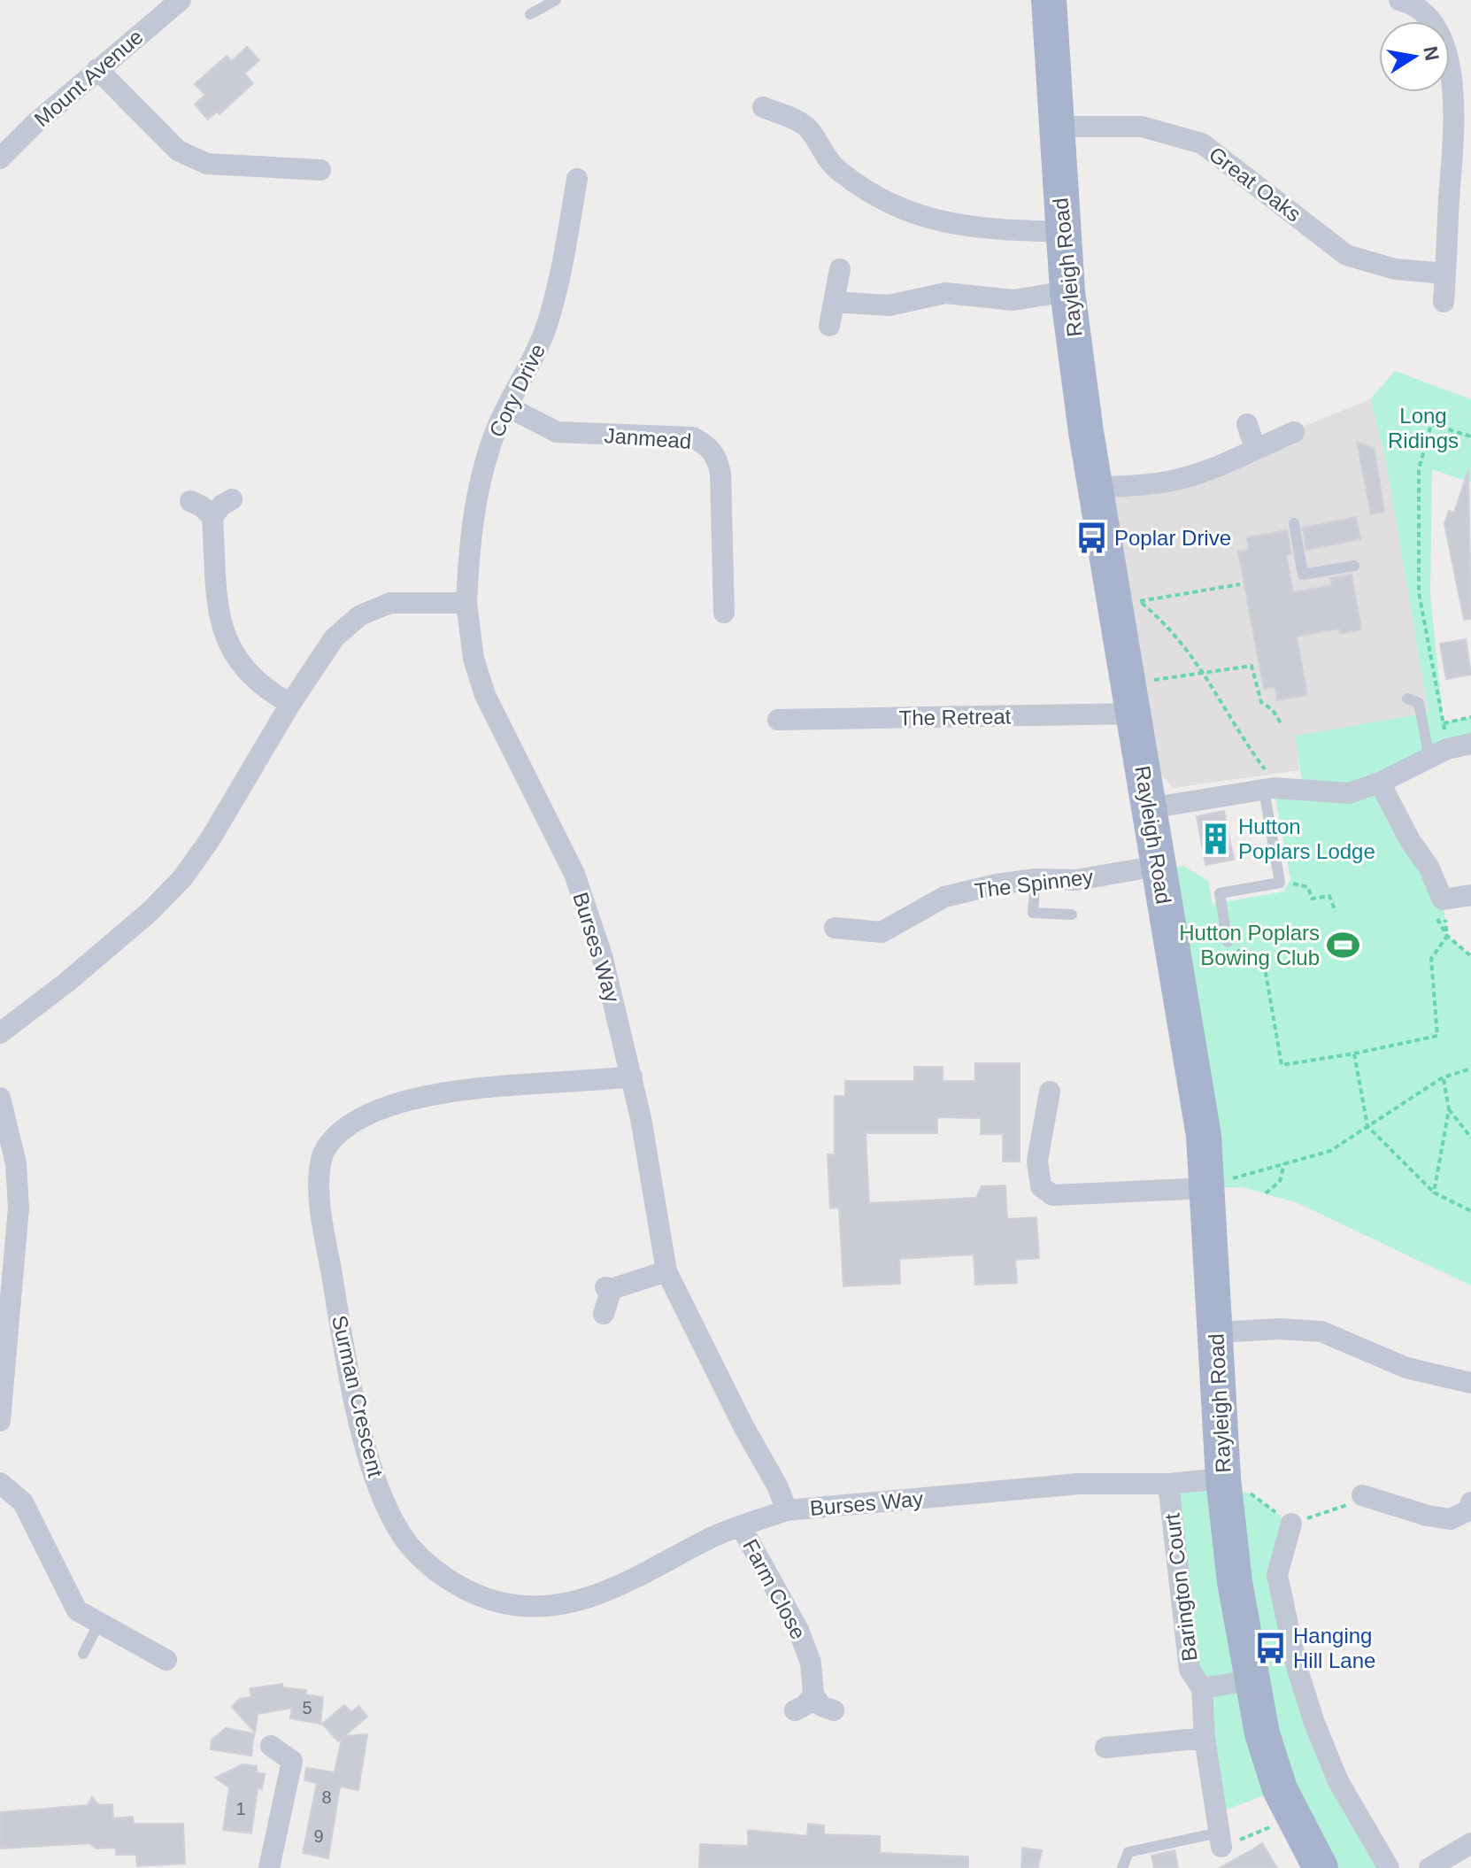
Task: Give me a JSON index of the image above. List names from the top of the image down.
{
  "streets": {
    "main road": ["Rayleigh Road"],
    "street": [
      "Mount Avenue",
      "Great Oaks",
      "Cory Drive",
      "Janmead",
      "The Retreat",
      "The Spinney",
      "Burses Way",
      "Surman Crescent",
      "Barington Court",
      "Farm Close"
    ]
  },
  "crossings": [
    ["Great Oaks", "Rayleigh Road"],
    ["Rayleigh Road", "The Retreat"],
    ["Rayleigh Road", "The Spinney"],
    ["Rayleigh Road", "Burses Way"],
    ["Rayleigh Road", "Barington Court"],
    ["Cory Drive", "Janmead"],
    ["Cory Drive", "Burses Way"],
    ["Burses Way", "Surman Crescent"],
    ["Burses Way", "Barington Court"],
    ["Surman Crescent", "Farm Close"]
  ],
  "parks": ["Long Ridings"],
  "places": {
    "bus stop": ["Poplar Drive", "Hanging Hill Lane"],
    "building": ["Hutton Poplars Lodge"],
    "sports": ["Hutton Poplars Bowing Club"]
  },
  "house_numbers": [
    "5",
    "8",
    "1",
    "9"
  ],
  "north": "right"
}
